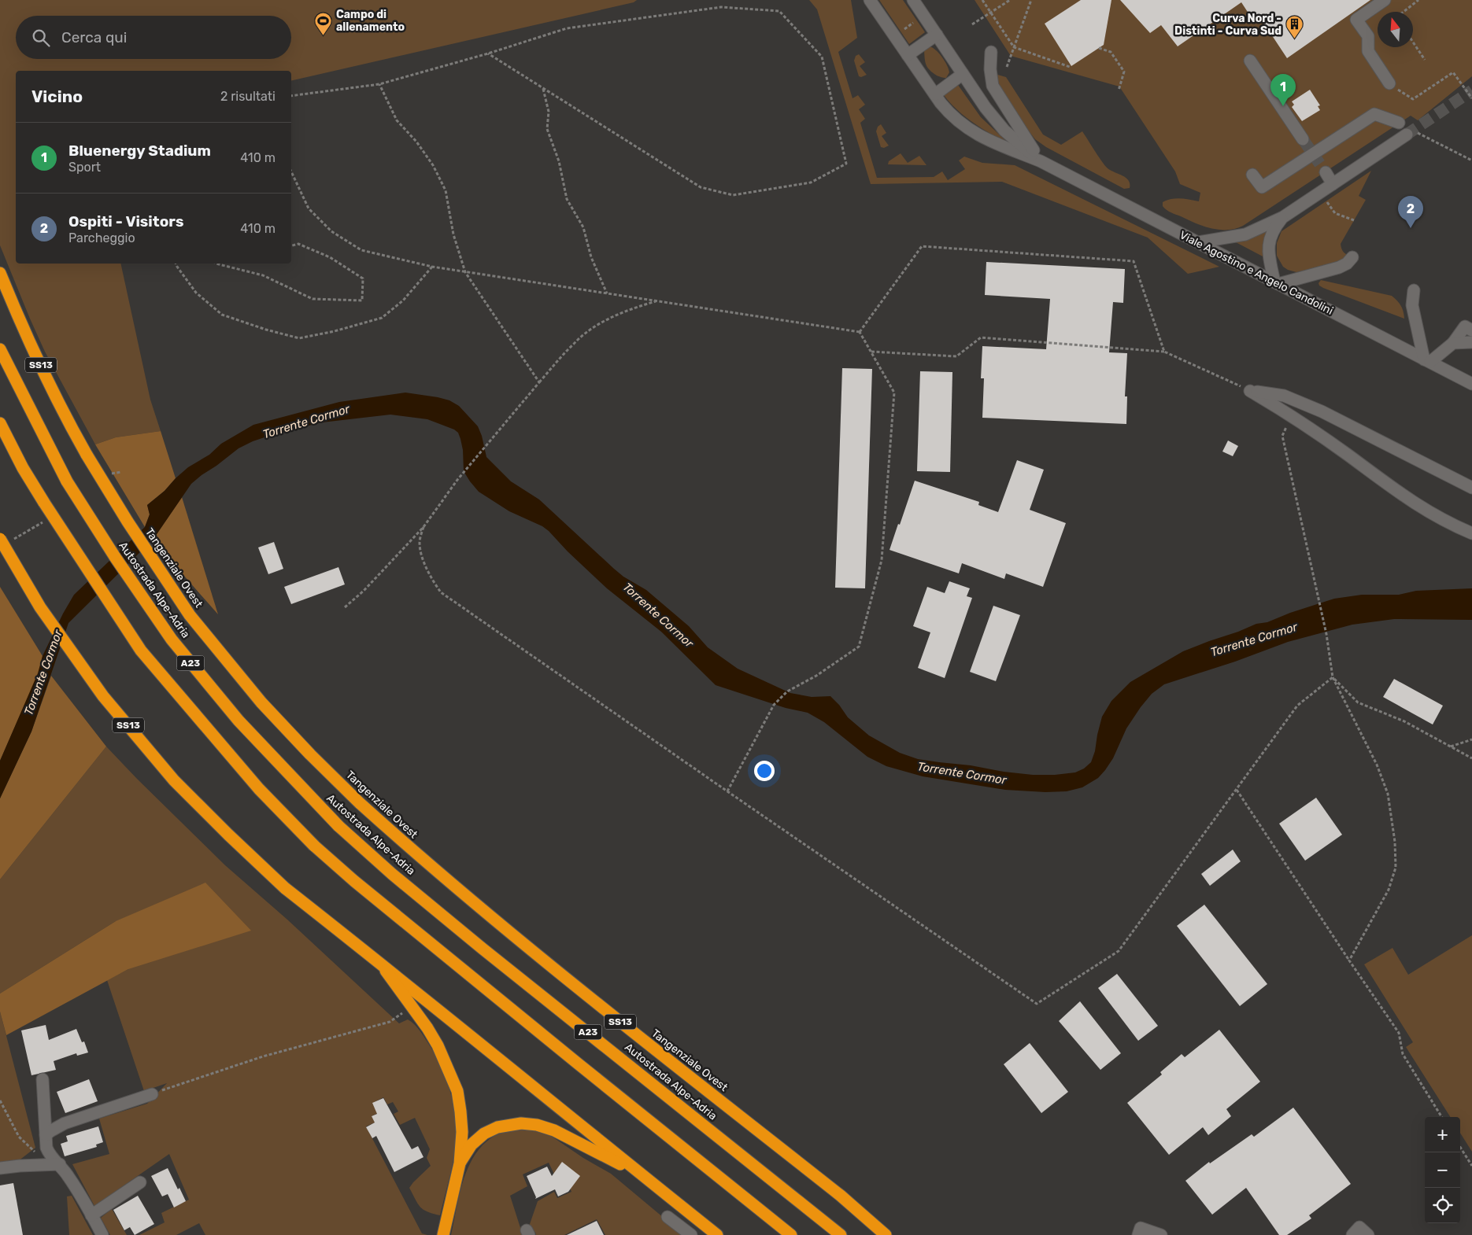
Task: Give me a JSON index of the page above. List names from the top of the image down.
{
  "streets": {
    "highway": [
      "SS13",
      "Tangenziale Ovest",
      "Autostrada Alpe-Adria",
      "A23"
    ],
    "street": ["Viale Agostino e Angelo Candolini"]
  },
  "water": ["Torrente Cormor"],
  "places": {
    "sports": ["Campo di allenamento"],
    "building": ["Curva Nord - Distinti - Curva Sud"]
  },
  "north": "top",
  "page": {
    "search": "Cerca qui",
    "heading": ["Vicino", "2 risultati"],
    "pins": ["1", "2"],
    "list": [
      {
        "mark": "1",
        "name": "Bluenergy Stadium",
        "note": "Sport",
        "value": "410 m"
      },
      {
        "mark": "2",
        "name": "Ospiti - Visitors",
        "note": "Parcheggio",
        "value": "410 m"
      }
    ],
    "map_buttons": ["+", "−"]
  }
}
